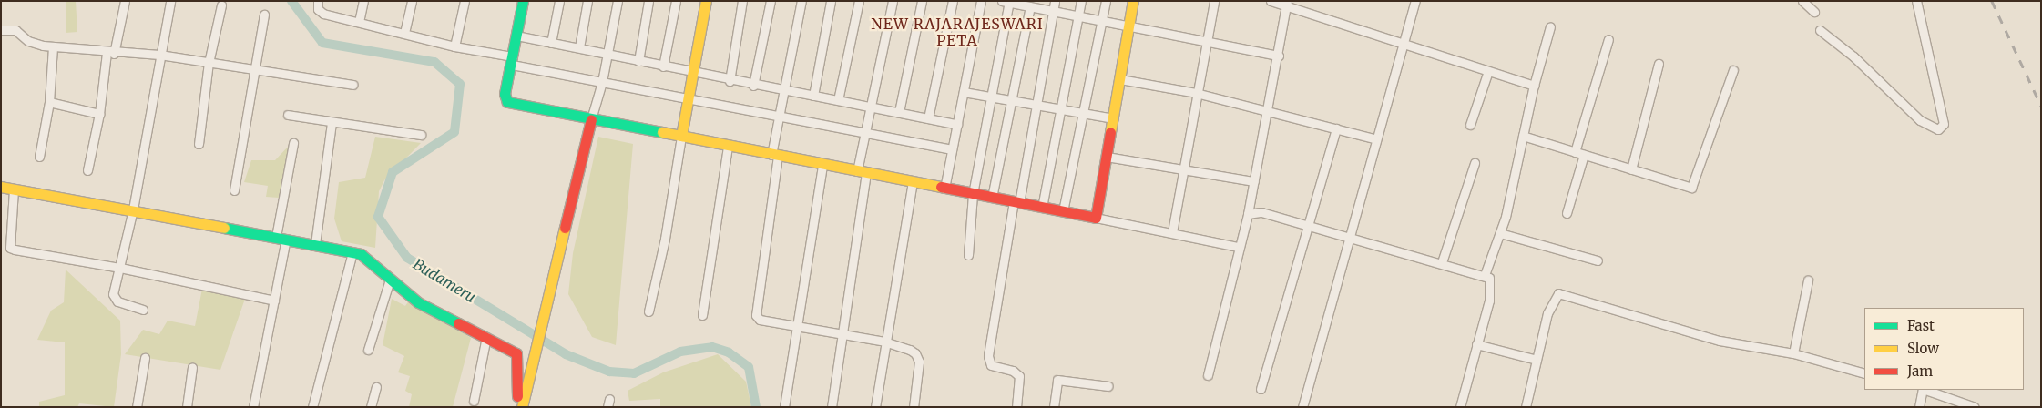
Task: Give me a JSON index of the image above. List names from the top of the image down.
{
  "districts": ["NEW RAJARAJESWARI PETA"],
  "water": ["Budameru"],
  "legend": ["Fast", "Slow", "Jam"]
}
